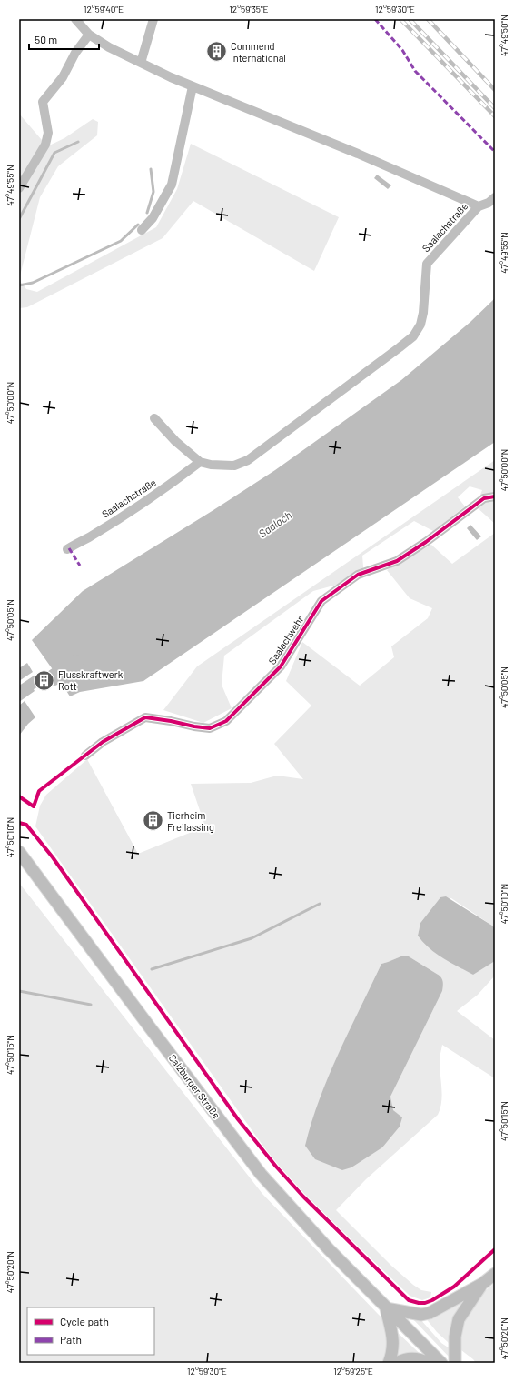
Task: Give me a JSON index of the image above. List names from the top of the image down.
{
  "streets": {
    "main road": ["Salzburger Straße"],
    "street": ["Saalachstraße", "Saalachwehr"]
  },
  "water": ["Saalach"],
  "places": {
    "building": ["Commend International", "Flusskraftwerk Rott", "Tierheim Freilassing"]
  },
  "legend": ["Cycle path", "Path"],
  "scale_bar": "50 m",
  "coordinates": [
    "12°59'40\"E",
    "12°59'35\"E",
    "12°59'30\"E",
    "47°49'50\"N",
    "47°49'55\"N",
    "47°50'00\"N",
    "47°50'05\"N",
    "47°50'10\"N",
    "47°50'15\"N",
    "47°50'20\"N",
    "12°59'25\"E"
  ]
}
